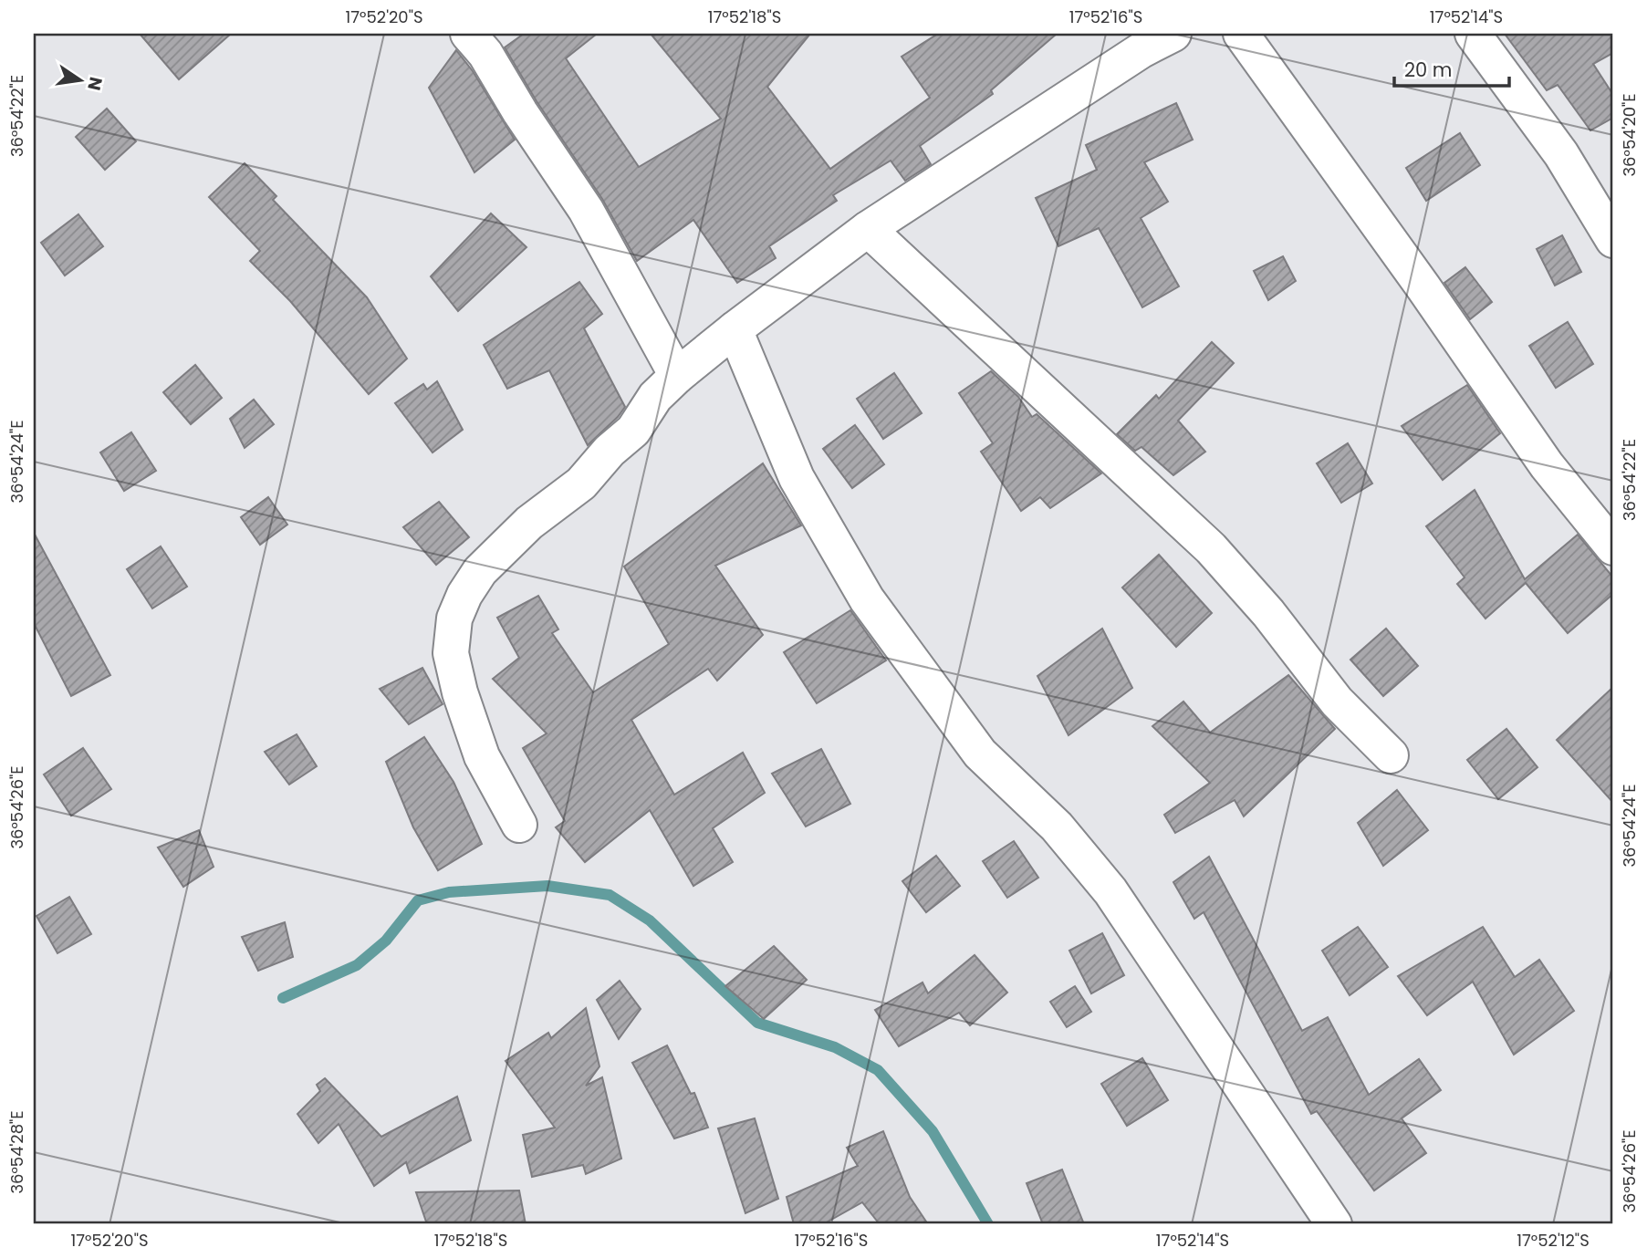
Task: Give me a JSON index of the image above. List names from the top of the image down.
{
  "scale_bar": "20 m",
  "north": "right",
  "coordinates": [
    "17°52'20\"S",
    "17°52'18\"S",
    "17°52'16\"S",
    "17°52'14\"S",
    "36°54'22\"E",
    "36°54'20\"E",
    "36°54'24\"E",
    "36°54'26\"E",
    "36°54'28\"E",
    "17°52'12\"S"
  ]
}
